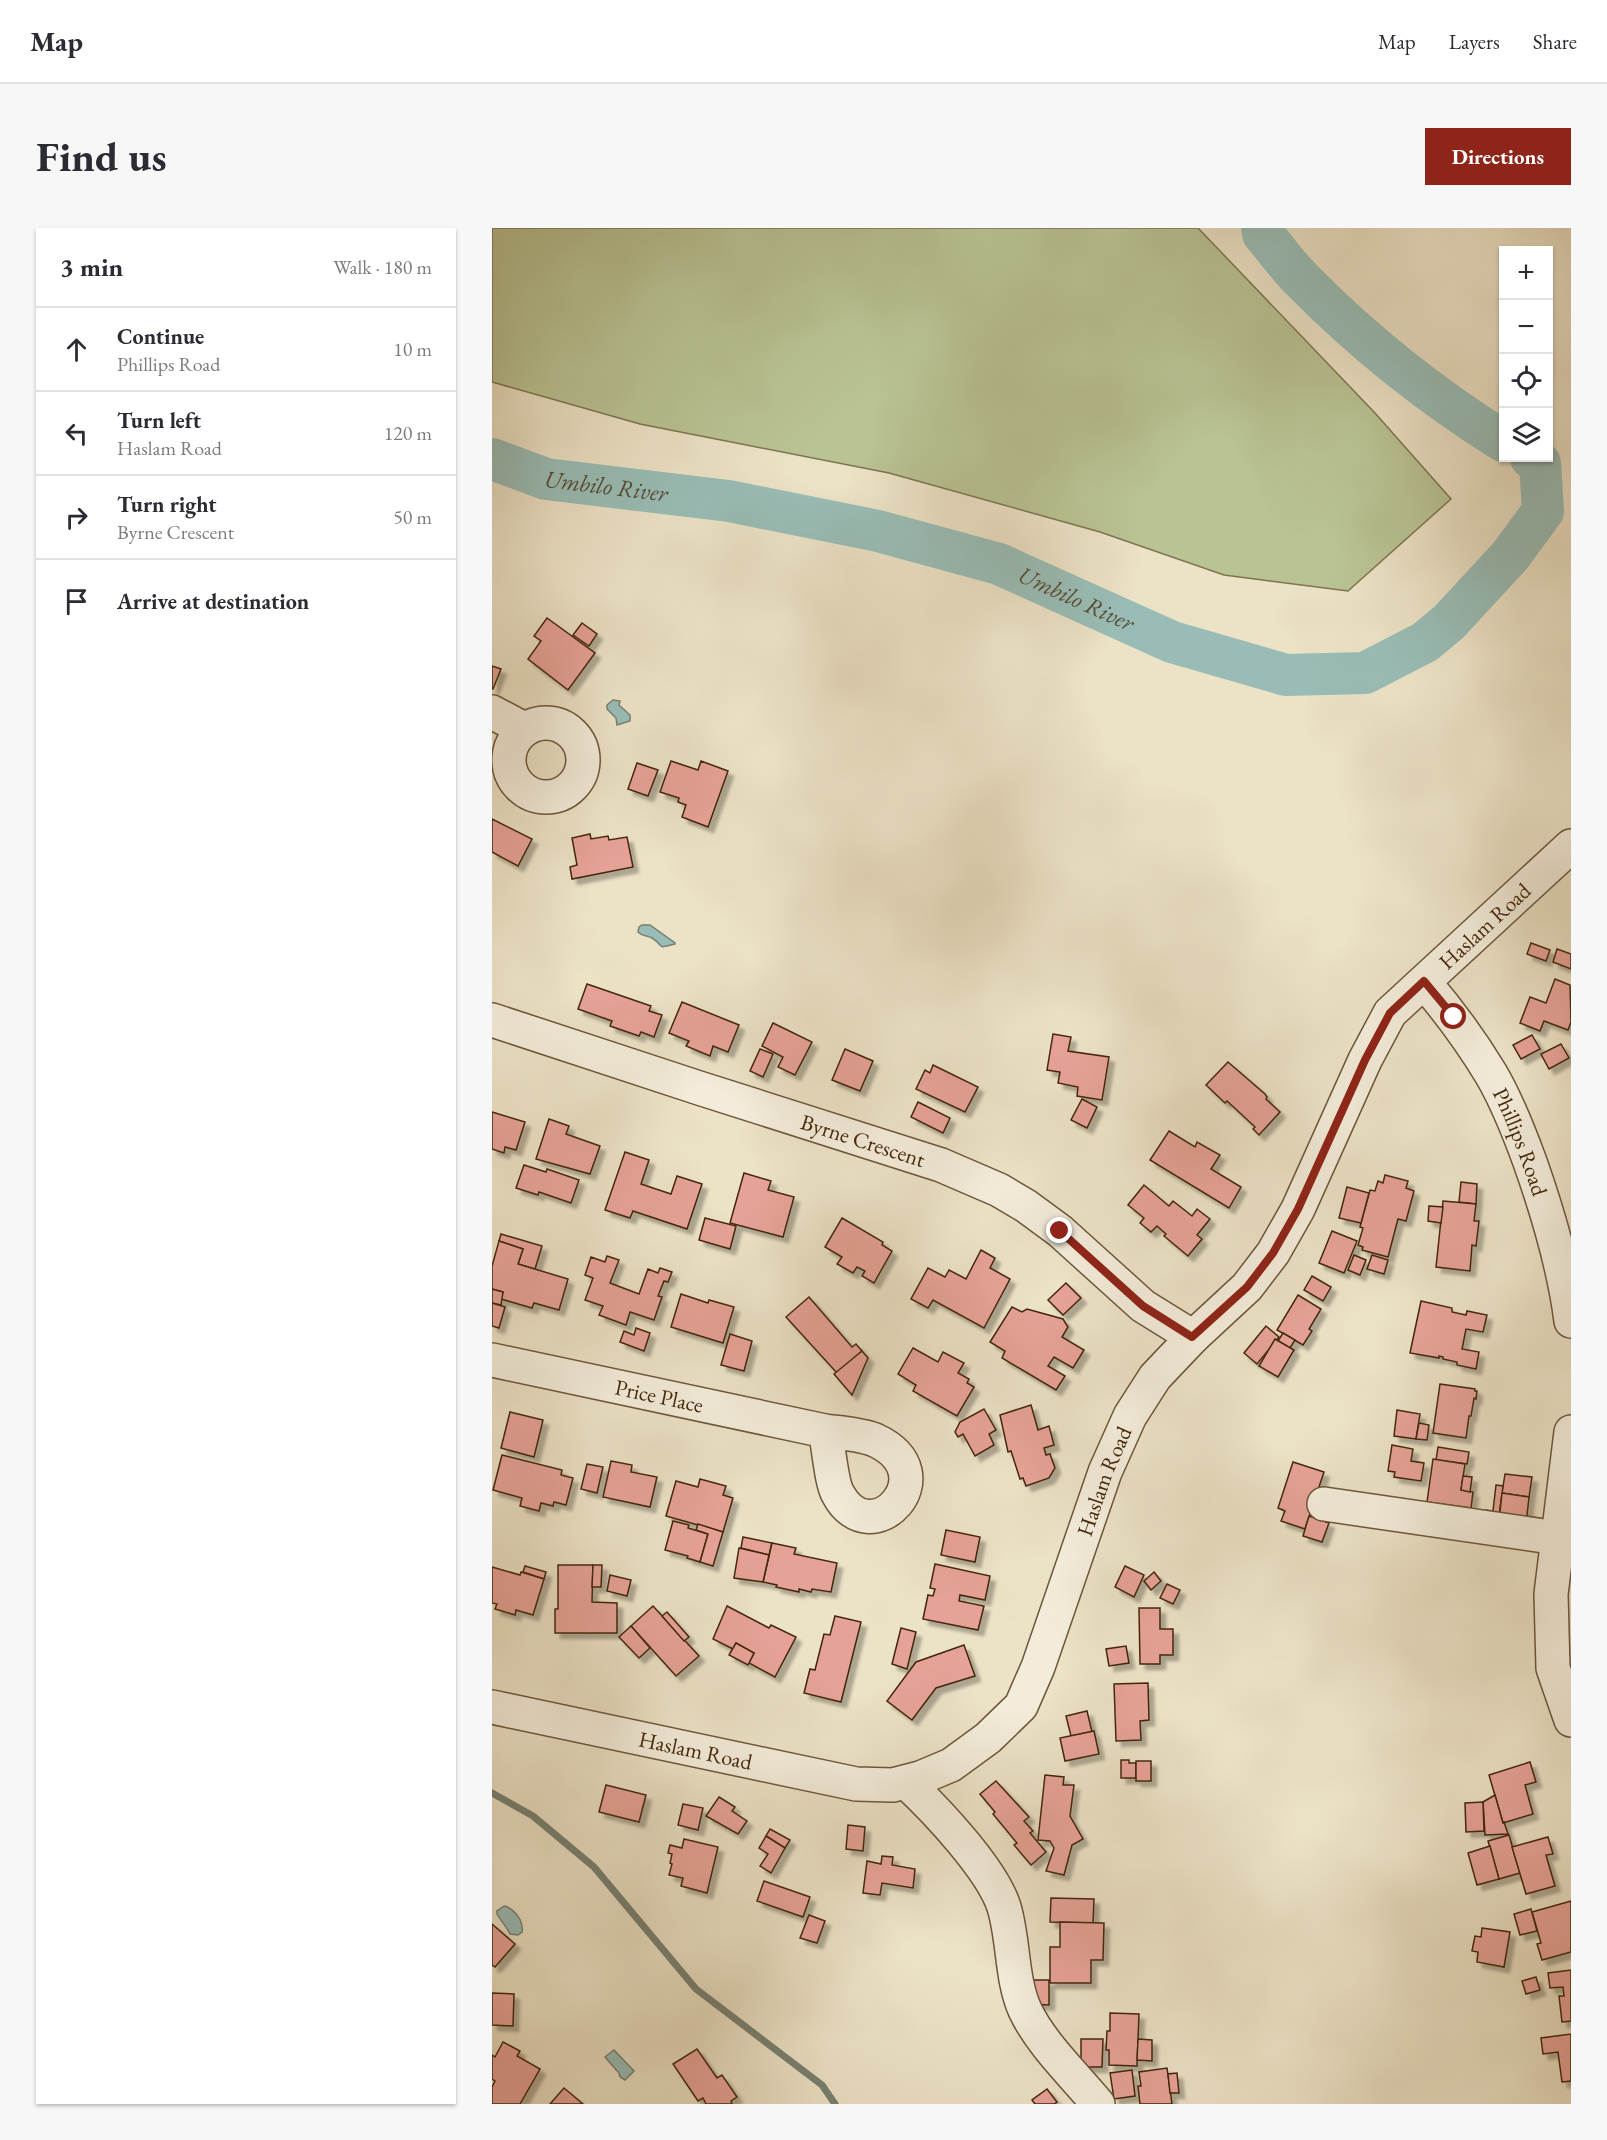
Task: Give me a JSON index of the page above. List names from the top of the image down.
{
  "streets": {
    "street": [
      "Haslam Road",
      "Byrne Crescent",
      "Phillips Road",
      "Price Place"
    ]
  },
  "crossings": [
    ["Haslam Road", "Byrne Crescent"],
    ["Haslam Road", "Phillips Road"]
  ],
  "water": ["Umbilo River"],
  "page": {
    "header": "Map",
    "nav": ["Map", "Layers", "Share"],
    "buttons": "Directions",
    "title": "Find us",
    "heading": ["3 min", "Walk · 180 m"],
    "map_buttons": ["+", "−"],
    "list": [
      ["Continue", "Phillips Road", "10 m"],
      ["Turn left", "Haslam Road", "120 m"],
      ["Turn right", "Byrne Crescent", "50 m"],
      "Arrive at destination"
    ]
  }
}
